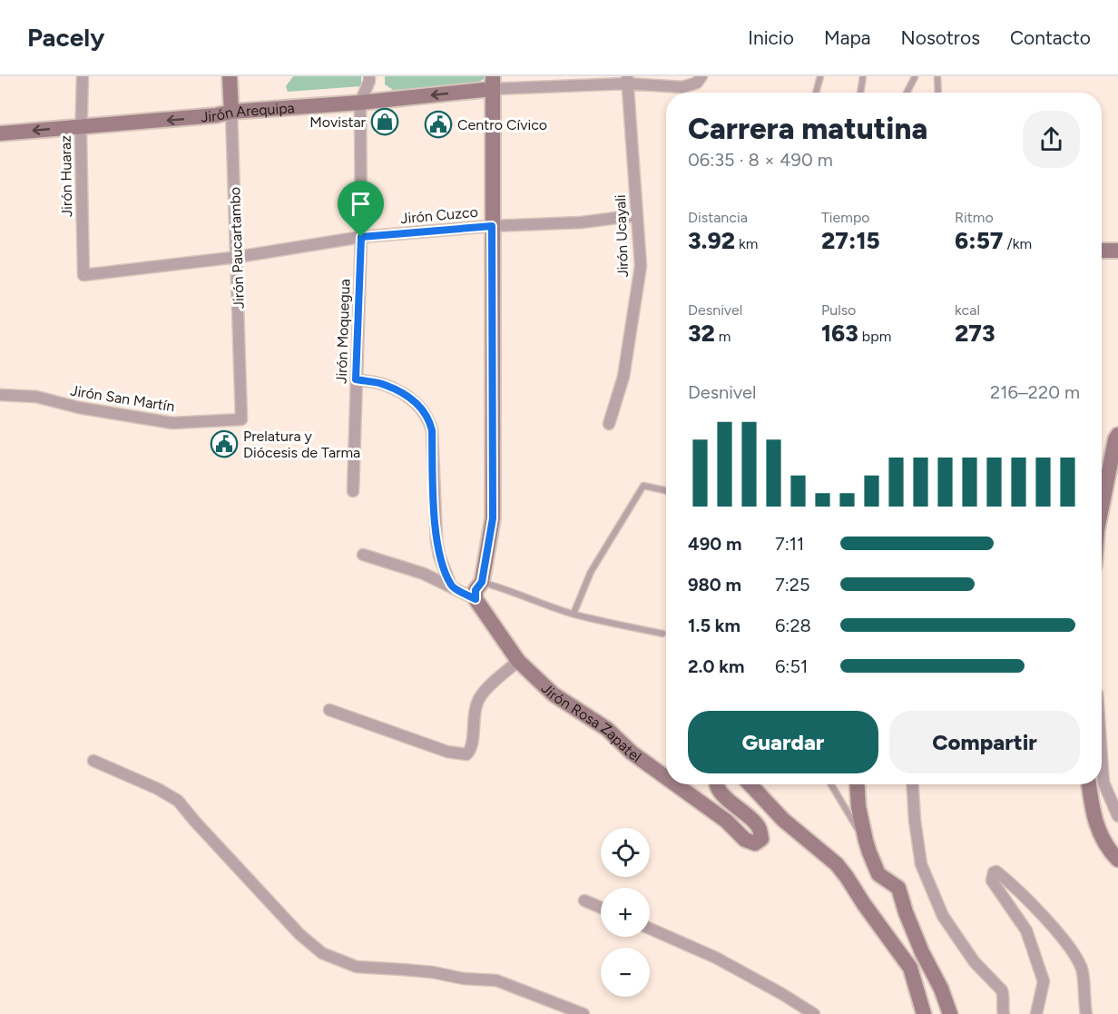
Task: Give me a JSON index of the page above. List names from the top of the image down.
{
  "streets": {
    "street": [
      "Jirón Arequipa",
      "Jirón Huaraz",
      "Jirón Cuzco",
      "Jirón Ucayali",
      "Jirón Paucartambo",
      "Jirón Moquegua",
      "Jirón San Martín",
      "Jirón Rosa Zapatel"
    ]
  },
  "crossings": [
    ["Jirón Arequipa", "Jirón Huaraz"],
    ["Jirón Arequipa", "Jirón Ucayali"],
    ["Jirón Arequipa", "Jirón Paucartambo"],
    ["Jirón Arequipa", "Jirón Moquegua"],
    ["Jirón Huaraz", "Jirón Cuzco"],
    ["Jirón Cuzco", "Jirón Ucayali"],
    ["Jirón Cuzco", "Jirón Paucartambo"],
    ["Jirón Cuzco", "Jirón Moquegua"],
    ["Jirón Paucartambo", "Jirón San Martín"]
  ],
  "one_way": ["Jirón Arequipa"],
  "places": {
    "shop": ["Movistar"],
    "public building": ["Centro Cívico", "Prelatura y Diócesis de Tarma"]
  },
  "page": {
    "header": "Pacely",
    "nav": [
      "Inicio",
      "Mapa",
      "Nosotros",
      "Contacto"
    ],
    "heading": ["Carrera matutina", "06:35 · 8 × 490 m"],
    "stats": [
      ["Distancia", "3.92 km"],
      ["Tiempo", "27:15"],
      ["Ritmo", "6:57 /km"],
      ["Desnivel", "32 m"],
      ["Pulso", "163 bpm"],
      ["kcal", "273"]
    ],
    "chart": ["Desnivel", "216–220 m"],
    "list": [
      {
        "name": "490 m",
        "note": "7:11"
      },
      {
        "name": "980 m",
        "note": "7:25"
      },
      {
        "name": "1.5 km",
        "note": "6:28"
      },
      {
        "name": "2.0 km",
        "note": "6:51"
      }
    ],
    "buttons": ["Guardar", "Compartir"],
    "map_buttons": ["+", "−"]
  }
}
